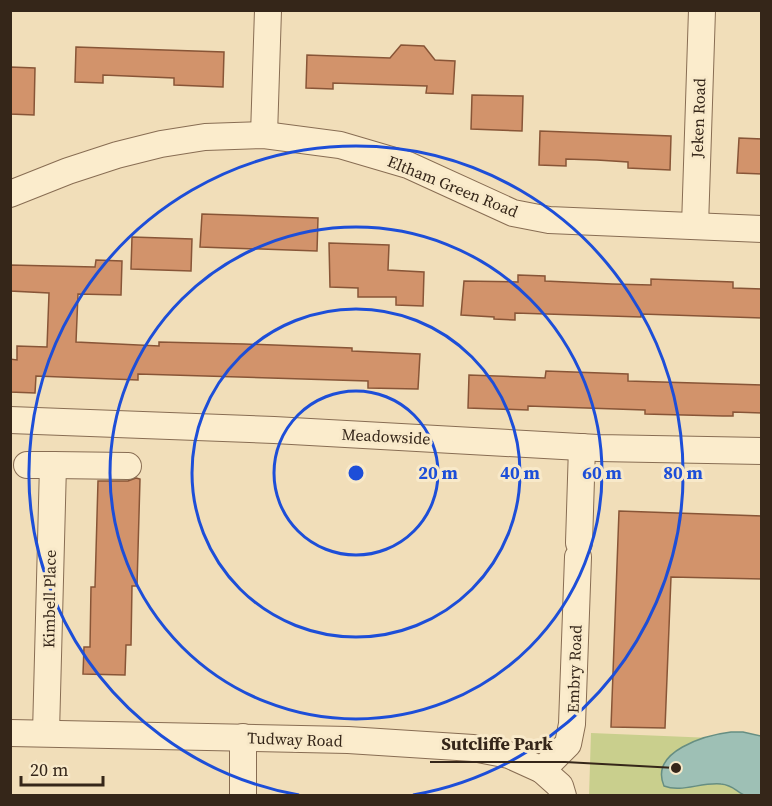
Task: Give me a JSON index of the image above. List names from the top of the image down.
{
  "streets": {
    "street": [
      "Jeken Road",
      "Eltham Green Road",
      "Meadowside",
      "Kimbell Place",
      "Embry Road",
      "Tudway Road"
    ]
  },
  "crossings": [
    ["Jeken Road", "Eltham Green Road"],
    ["Meadowside", "Embry Road"],
    ["Kimbell Place", "Tudway Road"],
    ["Embry Road", "Tudway Road"]
  ],
  "places": ["Sutcliffe Park"],
  "scale_bar": "20 m",
  "rings": [
    "20 m",
    "40 m",
    "60 m",
    "80 m"
  ]
}
